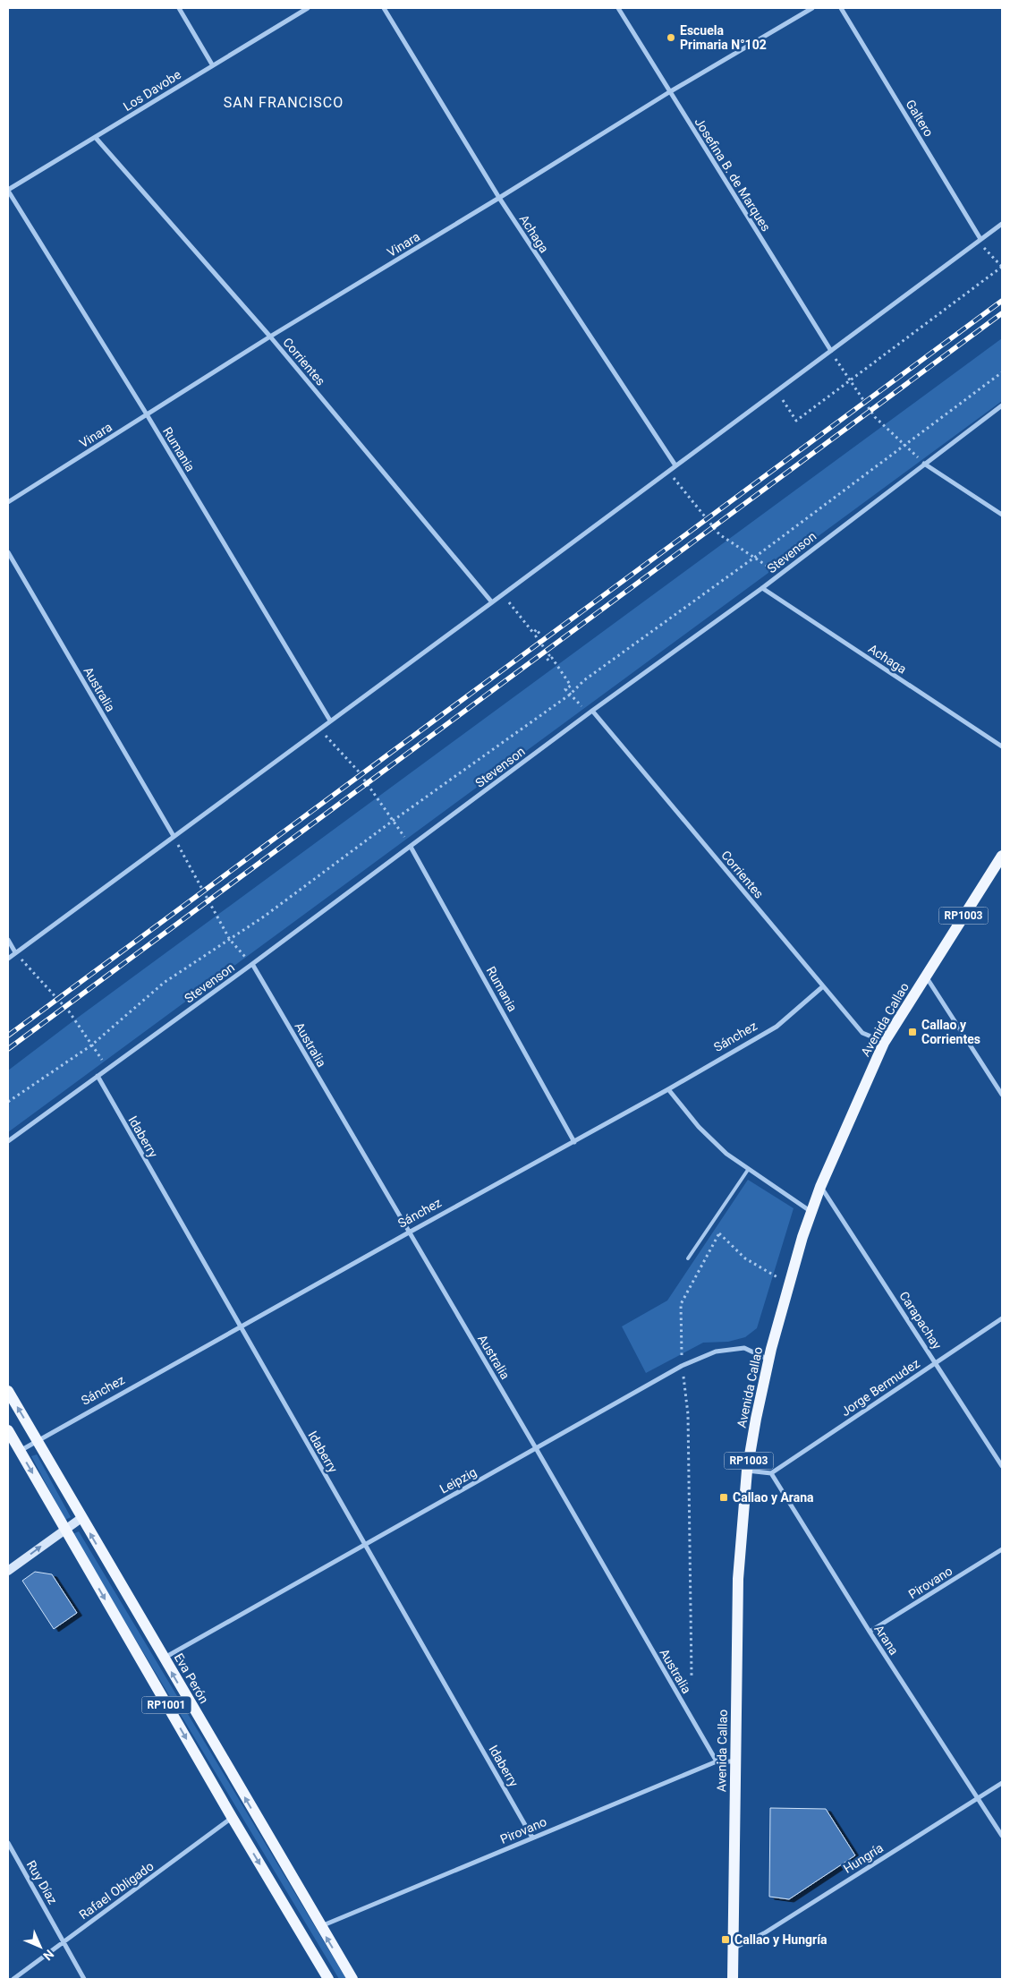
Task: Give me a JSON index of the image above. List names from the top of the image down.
{
  "streets": {
    "main road": [
      "RP1003",
      "Avenida Callao",
      "Eva Perón",
      "RP1001"
    ],
    "street": [
      "Los Davobe",
      "Galtero",
      "Josefina B. de Marques",
      "Achaga",
      "Vinara",
      "Corrientes",
      "Rumania",
      "Stevenson",
      "Australia",
      "Sánchez",
      "Idaberry",
      "Carapachay",
      "Jorge Bermudez",
      "Leipzig",
      "Pirovano",
      "Arana",
      "Hungría",
      "Ruy Díaz",
      "Rafael Obligado"
    ]
  },
  "crossings": [
    ["Los Davobe", "Corrientes"],
    ["Los Davobe", "Rumania"],
    ["Josefina B. de Marques", "Vinara"],
    ["Achaga", "Vinara"],
    ["Achaga", "Stevenson"],
    ["Vinara", "Corrientes"],
    ["Vinara", "Rumania"],
    ["Corrientes", "Stevenson"],
    ["Corrientes", "Avenida Callao"],
    ["Corrientes", "Sánchez"],
    ["Rumania", "Stevenson"],
    ["Rumania", "Sánchez"],
    ["Stevenson", "Australia"],
    ["Stevenson", "Idaberry"],
    ["Australia", "Sánchez"],
    ["Australia", "Leipzig"],
    ["Australia", "Pirovano"],
    ["Avenida Callao", "Carapachay"],
    ["Avenida Callao", "Leipzig"],
    ["Avenida Callao", "Pirovano"],
    ["Avenida Callao", "Hungría"],
    ["Sánchez", "Idaberry"],
    ["Sánchez", "Eva Perón"],
    ["Sánchez", "RP1001"],
    ["Idaberry", "Leipzig"],
    ["Idaberry", "Pirovano"],
    ["Carapachay", "Jorge Bermudez"],
    ["Jorge Bermudez", "Arana"],
    ["Leipzig", "Eva Perón"],
    ["Pirovano", "Arana"],
    ["Pirovano", "Eva Perón"],
    ["Arana", "Hungría"],
    ["RP1001", "Rafael Obligado"],
    ["Ruy Díaz", "Rafael Obligado"]
  ],
  "districts": ["SAN FRANCISCO"],
  "places": {
    "other": ["Escuela Primaria N°102"],
    "transit": ["Callao y Corrientes", "Callao y Arana", "Callao y Hungría"]
  },
  "north": "bottom right"
}
